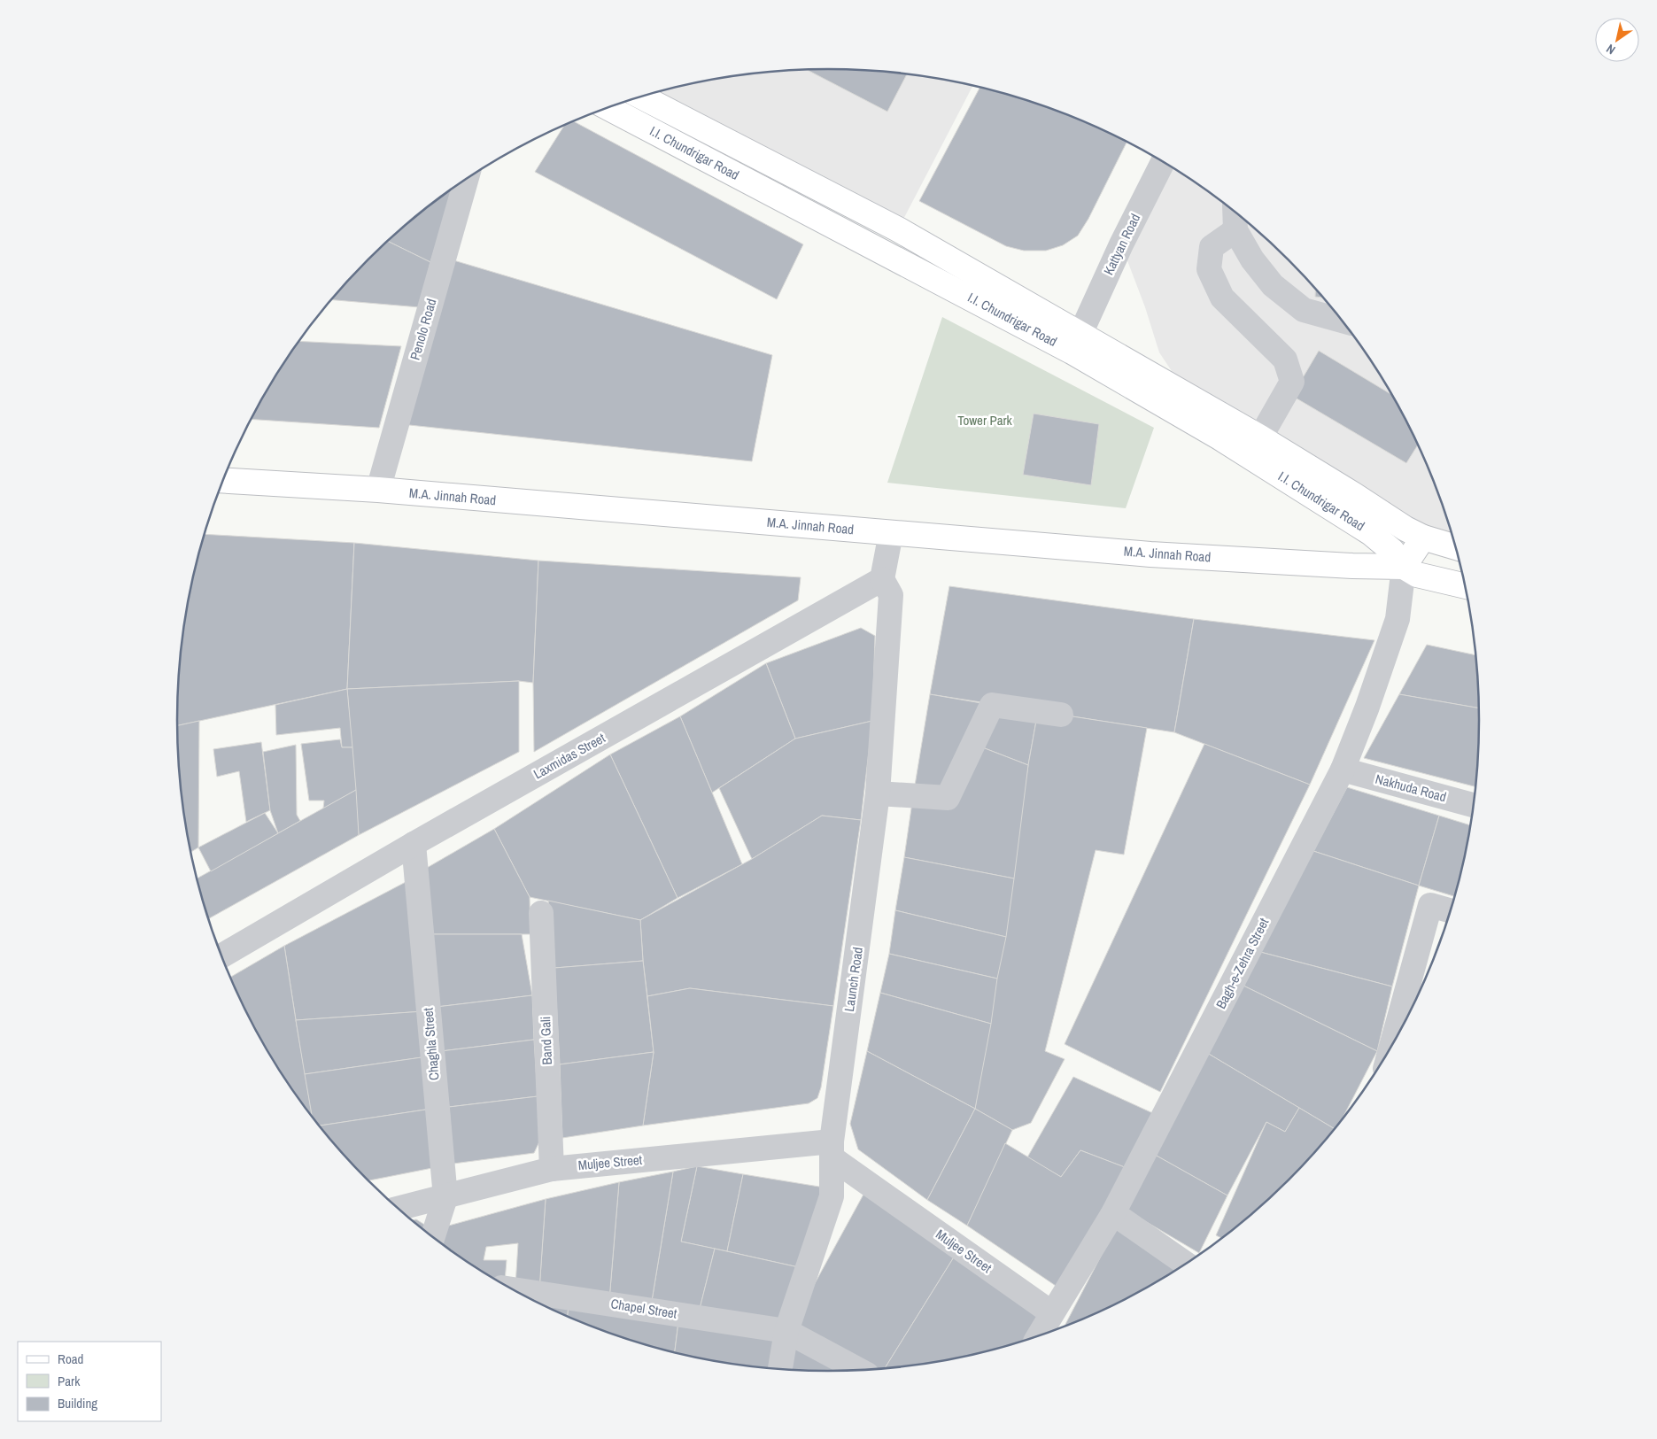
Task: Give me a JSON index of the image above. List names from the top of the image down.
{
  "streets": {
    "main road": ["I.I. Chundrigar Road", "M.A. Jinnah Road"],
    "street": [
      "Kattyan Road",
      "Penolo Road",
      "Laxmidas Street",
      "Nakhuda Road",
      "Bagh-e-Zehra Street",
      "Launch Road",
      "Band Gali",
      "Chaghla Street",
      "Muljee Street",
      "Chapel Street"
    ]
  },
  "crossings": [
    ["I.I. Chundrigar Road", "Kattyan Road"],
    ["I.I. Chundrigar Road", "M.A. Jinnah Road"],
    ["I.I. Chundrigar Road", "Bagh-e-Zehra Street"],
    ["Penolo Road", "M.A. Jinnah Road"],
    ["M.A. Jinnah Road", "Bagh-e-Zehra Street"],
    ["Laxmidas Street", "Launch Road"],
    ["Laxmidas Street", "Chaghla Street"],
    ["Nakhuda Road", "Bagh-e-Zehra Street"],
    ["Bagh-e-Zehra Street", "Muljee Street"],
    ["Launch Road", "Muljee Street"],
    ["Launch Road", "Chapel Street"],
    ["Band Gali", "Muljee Street"],
    ["Chaghla Street", "Muljee Street"]
  ],
  "parks": ["Tower Park"],
  "legend": ["Road", "Park", "Building"],
  "north": "bottom left"
}
